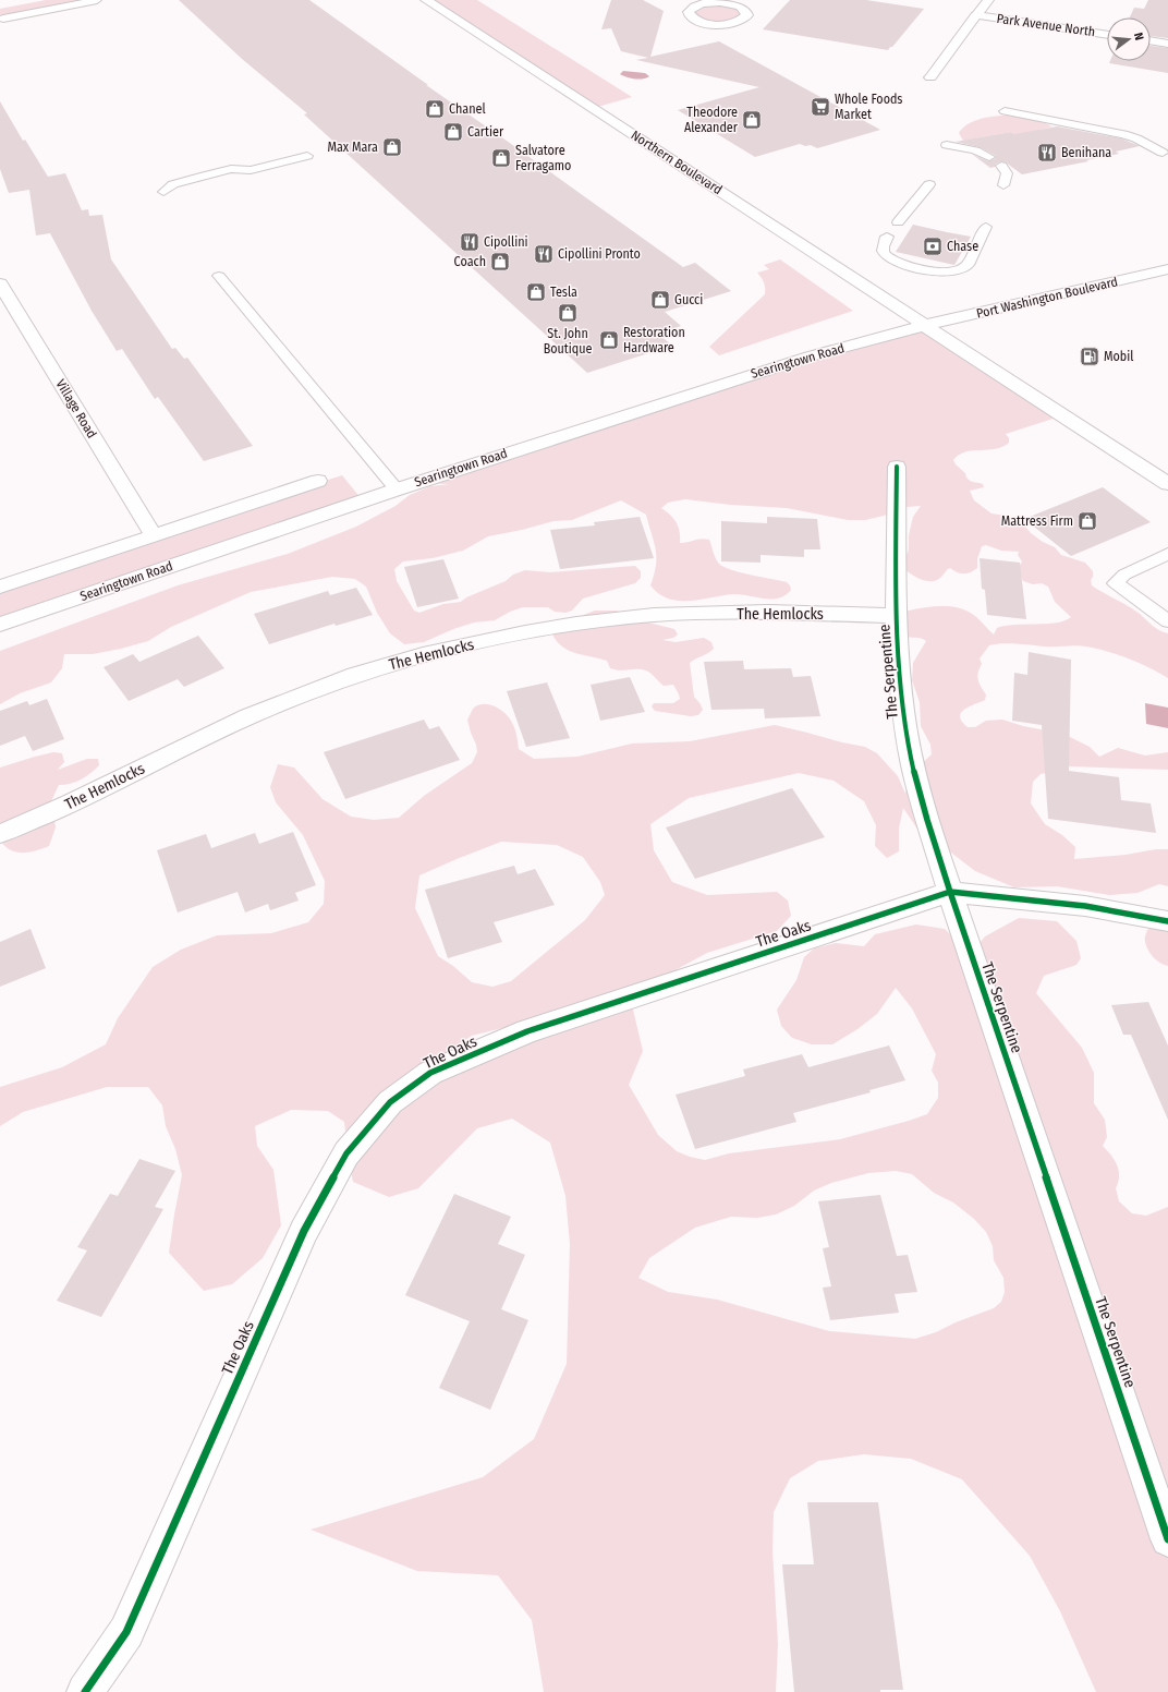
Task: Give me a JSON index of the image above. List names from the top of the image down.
{
  "streets": {
    "street": [
      "Park Avenue North",
      "Northern Boulevard",
      "Port Washington Boulevard",
      "Searingtown Road",
      "Village Road",
      "The Hemlocks",
      "The Serpentine",
      "The Oaks"
    ]
  },
  "crossings": [
    ["Northern Boulevard", "Port Washington Boulevard"],
    ["Northern Boulevard", "Searingtown Road"],
    ["Port Washington Boulevard", "Searingtown Road"],
    ["The Hemlocks", "The Serpentine"],
    ["The Serpentine", "The Oaks"]
  ],
  "places": {
    "supermarket": ["Whole Foods Market"],
    "shop": [
      "Chanel",
      "Theodore Alexander",
      "Cartier",
      "Max Mara",
      "Salvatore Ferragamo",
      "Coach",
      "Tesla",
      "Gucci",
      "St. John Boutique",
      "Restoration Hardware",
      "Mattress Firm"
    ],
    "restaurant": ["Benihana", "Cipollini", "Cipollini Pronto"],
    "bank": ["Chase"],
    "fuel station": ["Mobil"]
  },
  "north": "right"
}
